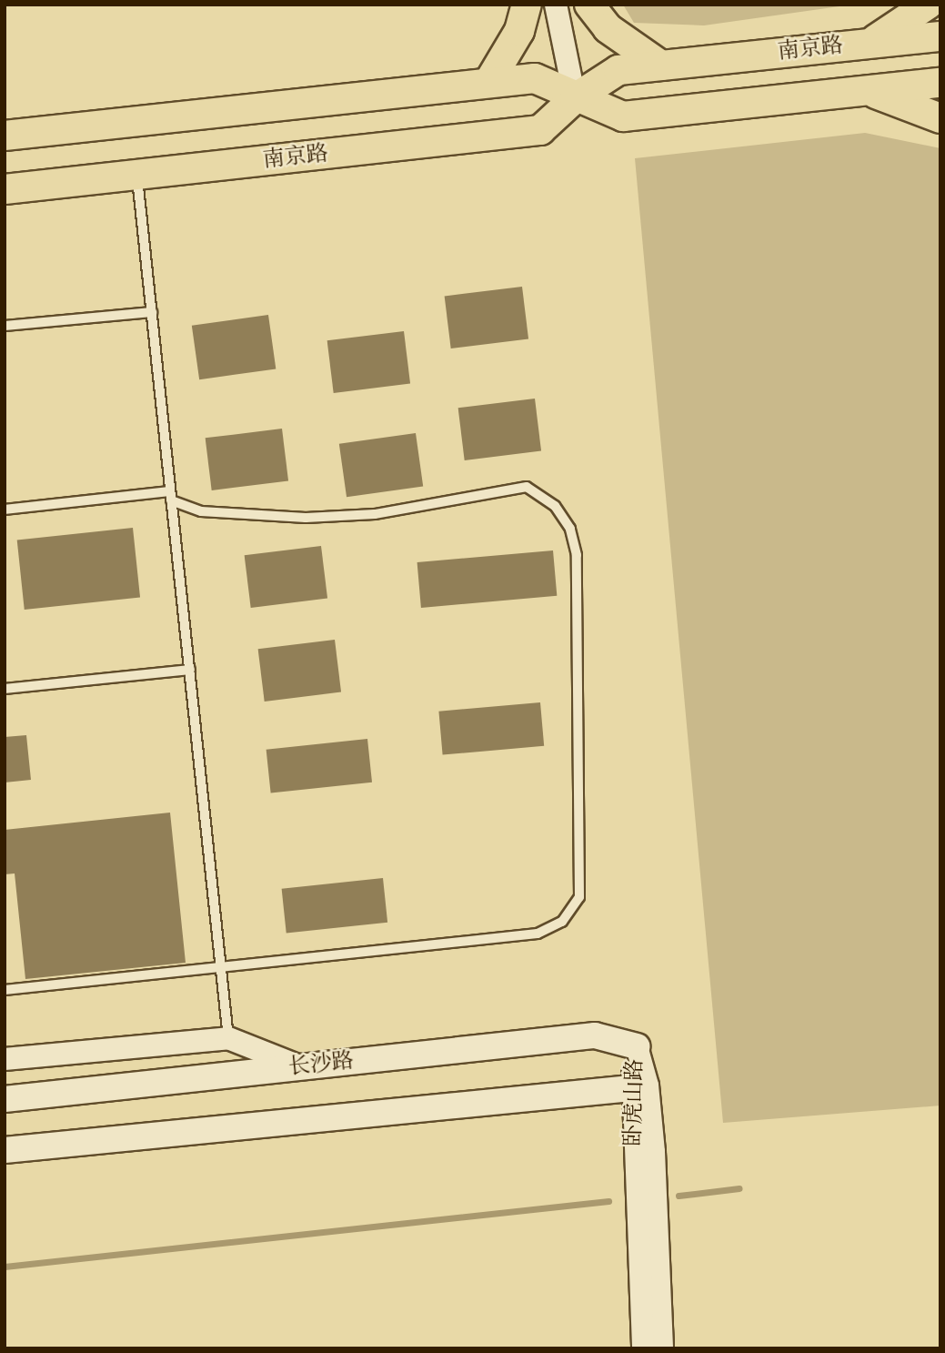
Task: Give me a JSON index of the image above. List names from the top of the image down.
{
  "streets": {
    "main road": ["南京路", "长沙路"],
    "street": ["卧虎山路"]
  },
  "crossings": [
    ["长沙路", "卧虎山路"]
  ]
}
